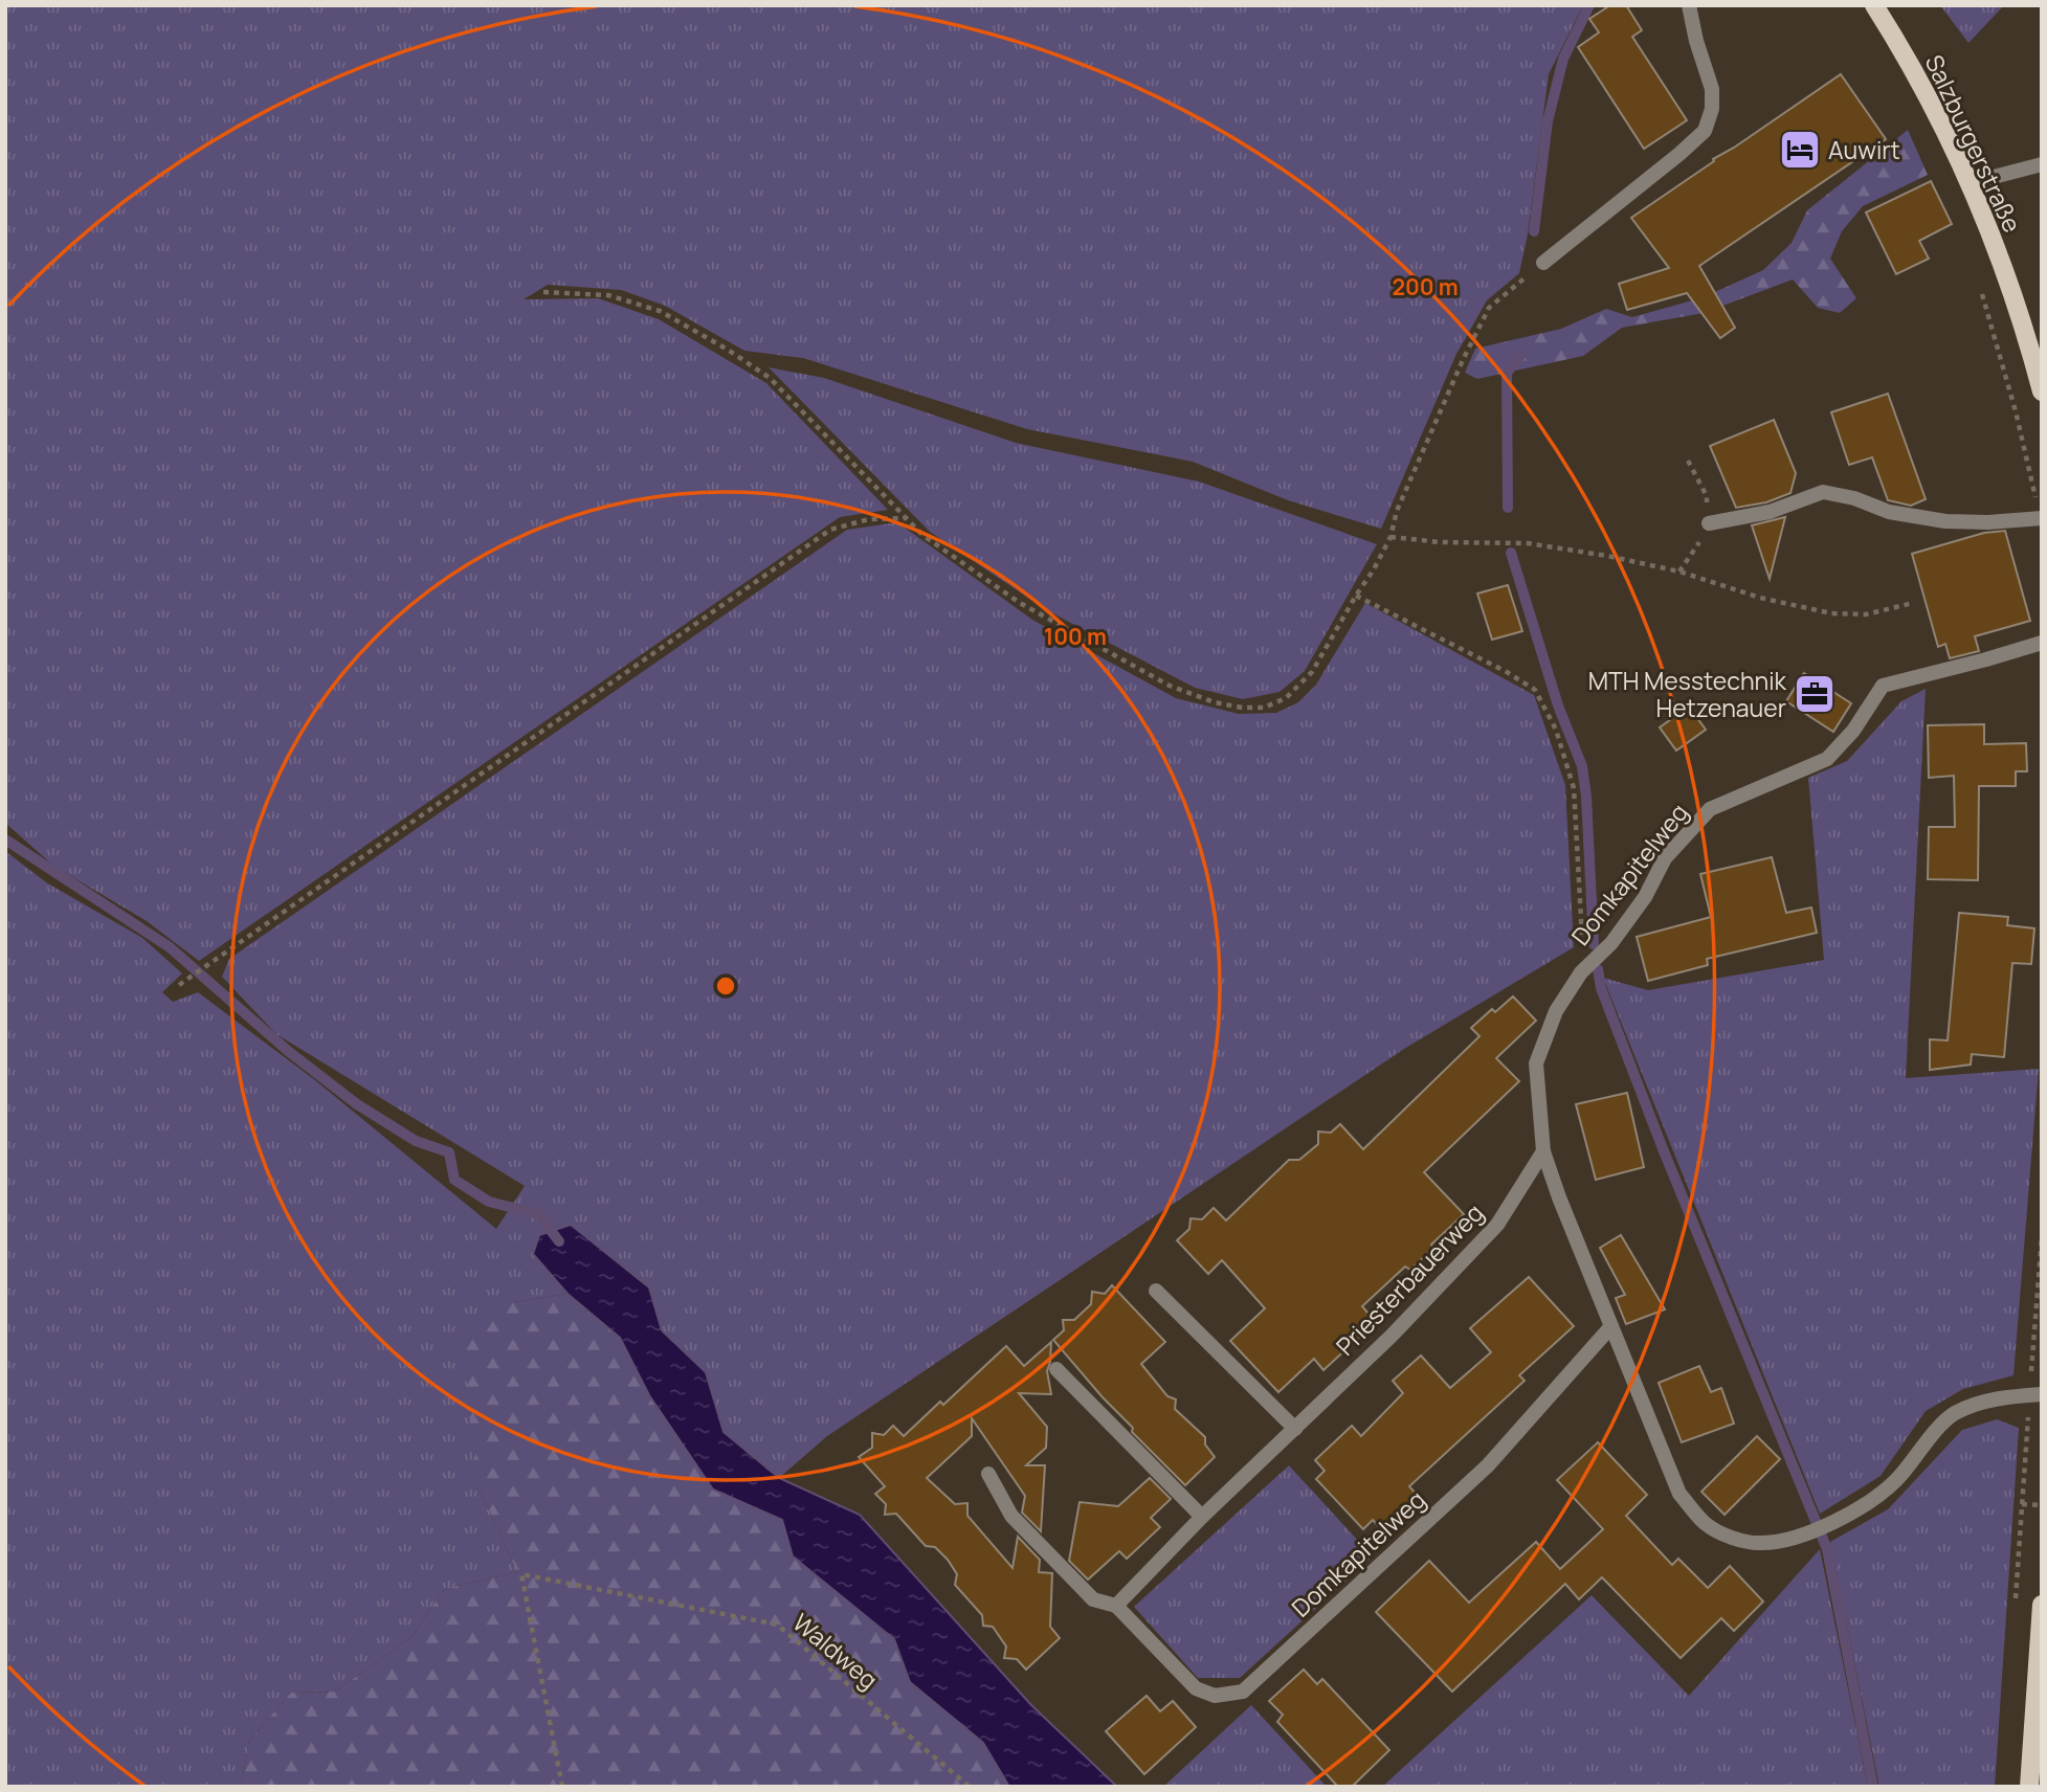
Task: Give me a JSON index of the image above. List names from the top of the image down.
{
  "streets": {
    "main road": ["Salzburgerstraße"],
    "street": ["Domkapitelweg", "Priesterbauerweg"],
    "path": ["Waldweg"]
  },
  "crossings": [
    ["Domkapitelweg", "Priesterbauerweg"]
  ],
  "places": {
    "hotel": ["Auwirt"],
    "office": ["MTH Messtechnik Hetzenauer"]
  },
  "rings": ["200 m", "100 m"]
}
